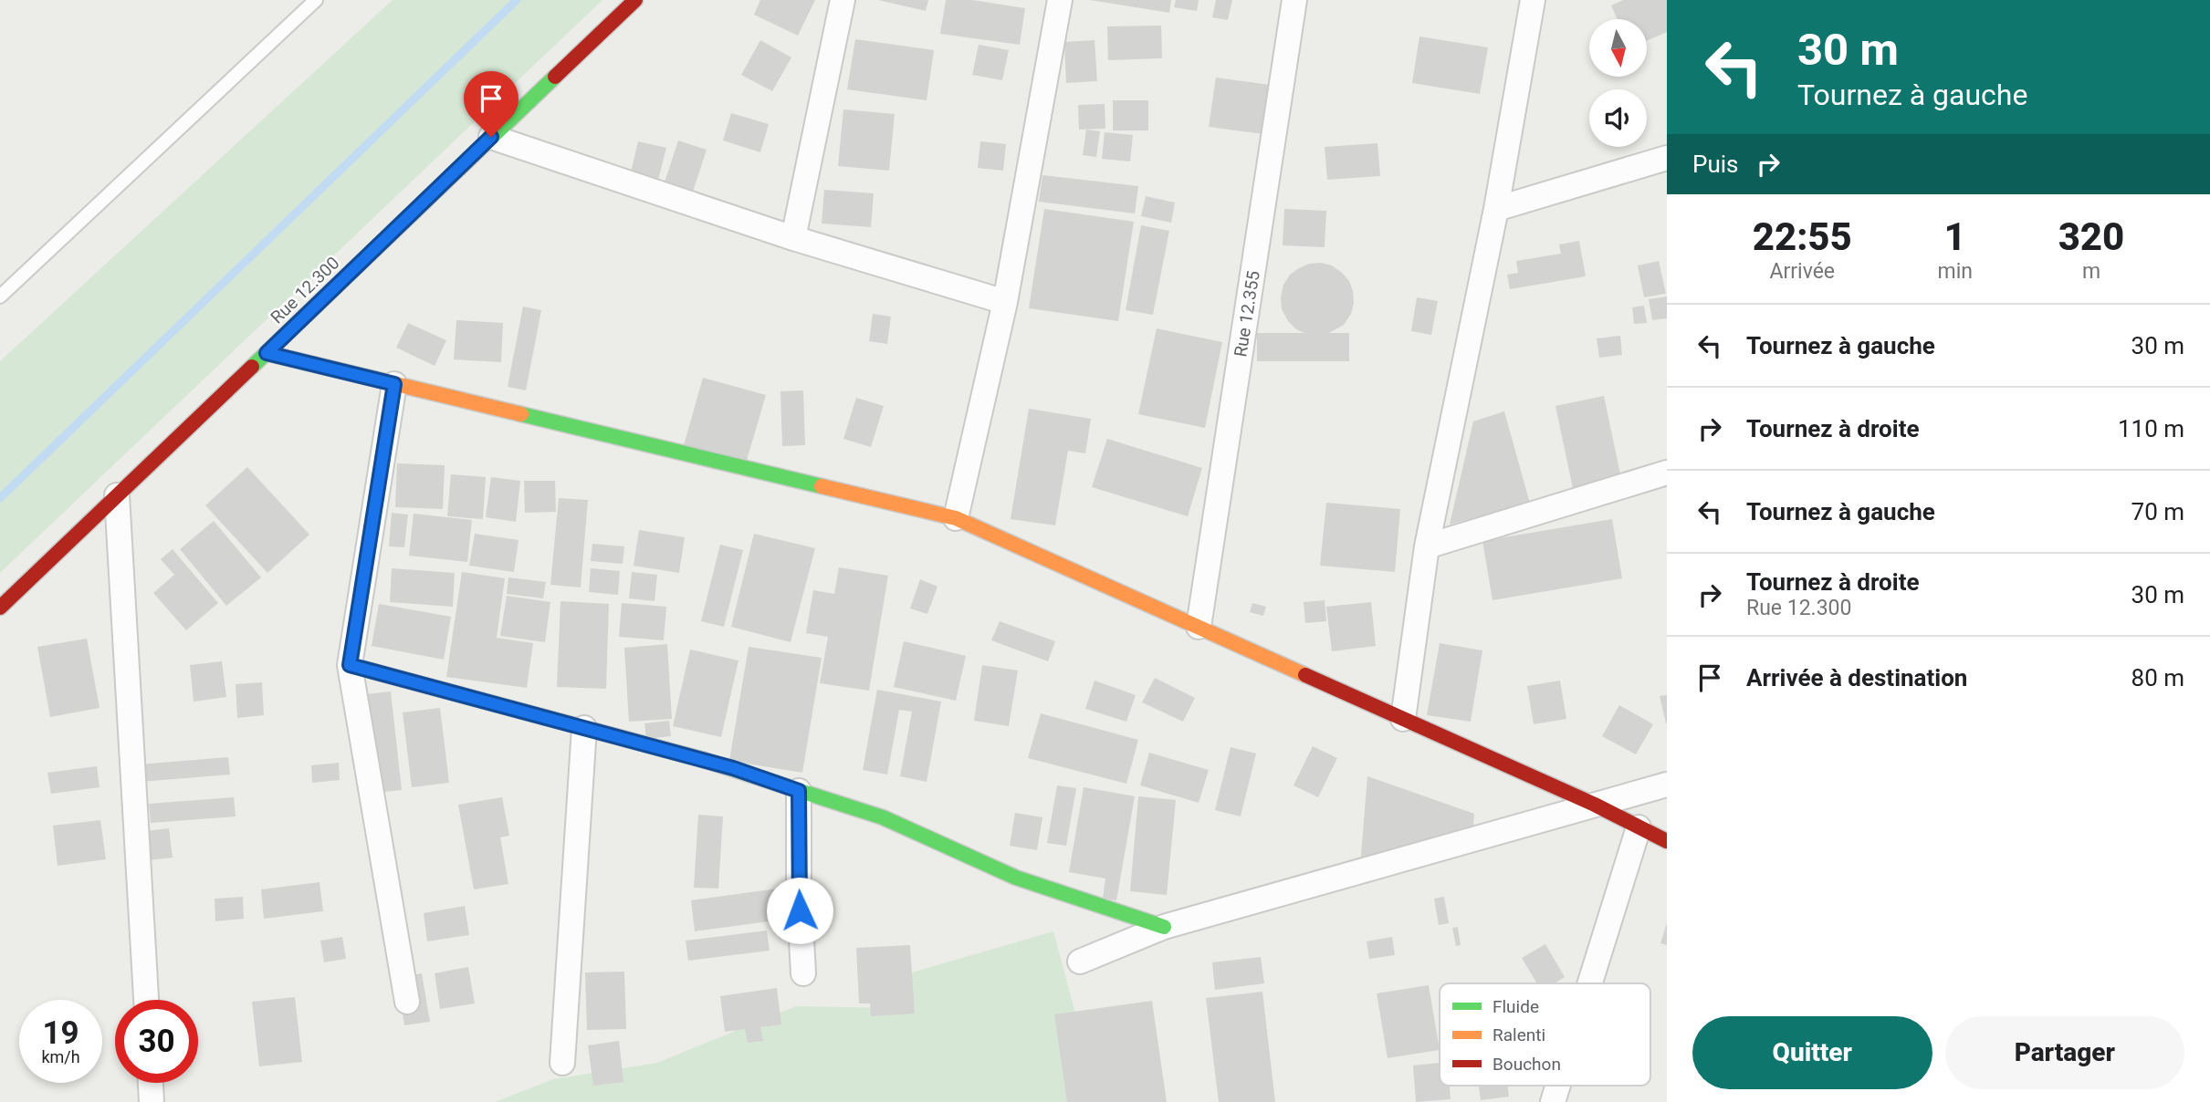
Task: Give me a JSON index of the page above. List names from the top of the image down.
{
  "streets": {
    "street": ["Rue 12.300", "Rue 12.355"]
  },
  "legend": ["Fluide", "Ralenti", "Bouchon"],
  "north": "bottom",
  "page": {
    "turn": ["30 m", "Tournez à gauche"],
    "then": "Puis",
    "eta": [
      "22:55",
      "Arrivée",
      "1",
      "min",
      "320",
      "m"
    ],
    "list": [
      {
        "name": "Tournez à gauche",
        "value": "30 m"
      },
      {
        "name": "Tournez à droite",
        "value": "110 m"
      },
      {
        "name": "Tournez à gauche",
        "value": "70 m"
      },
      {
        "name": "Tournez à droite",
        "note": "Rue 12.300",
        "value": "30 m"
      },
      {
        "name": "Arrivée à destination",
        "value": "80 m"
      }
    ],
    "speed": "19 km/h",
    "limit": "30",
    "buttons": ["Quitter", "Partager"]
  }
}
